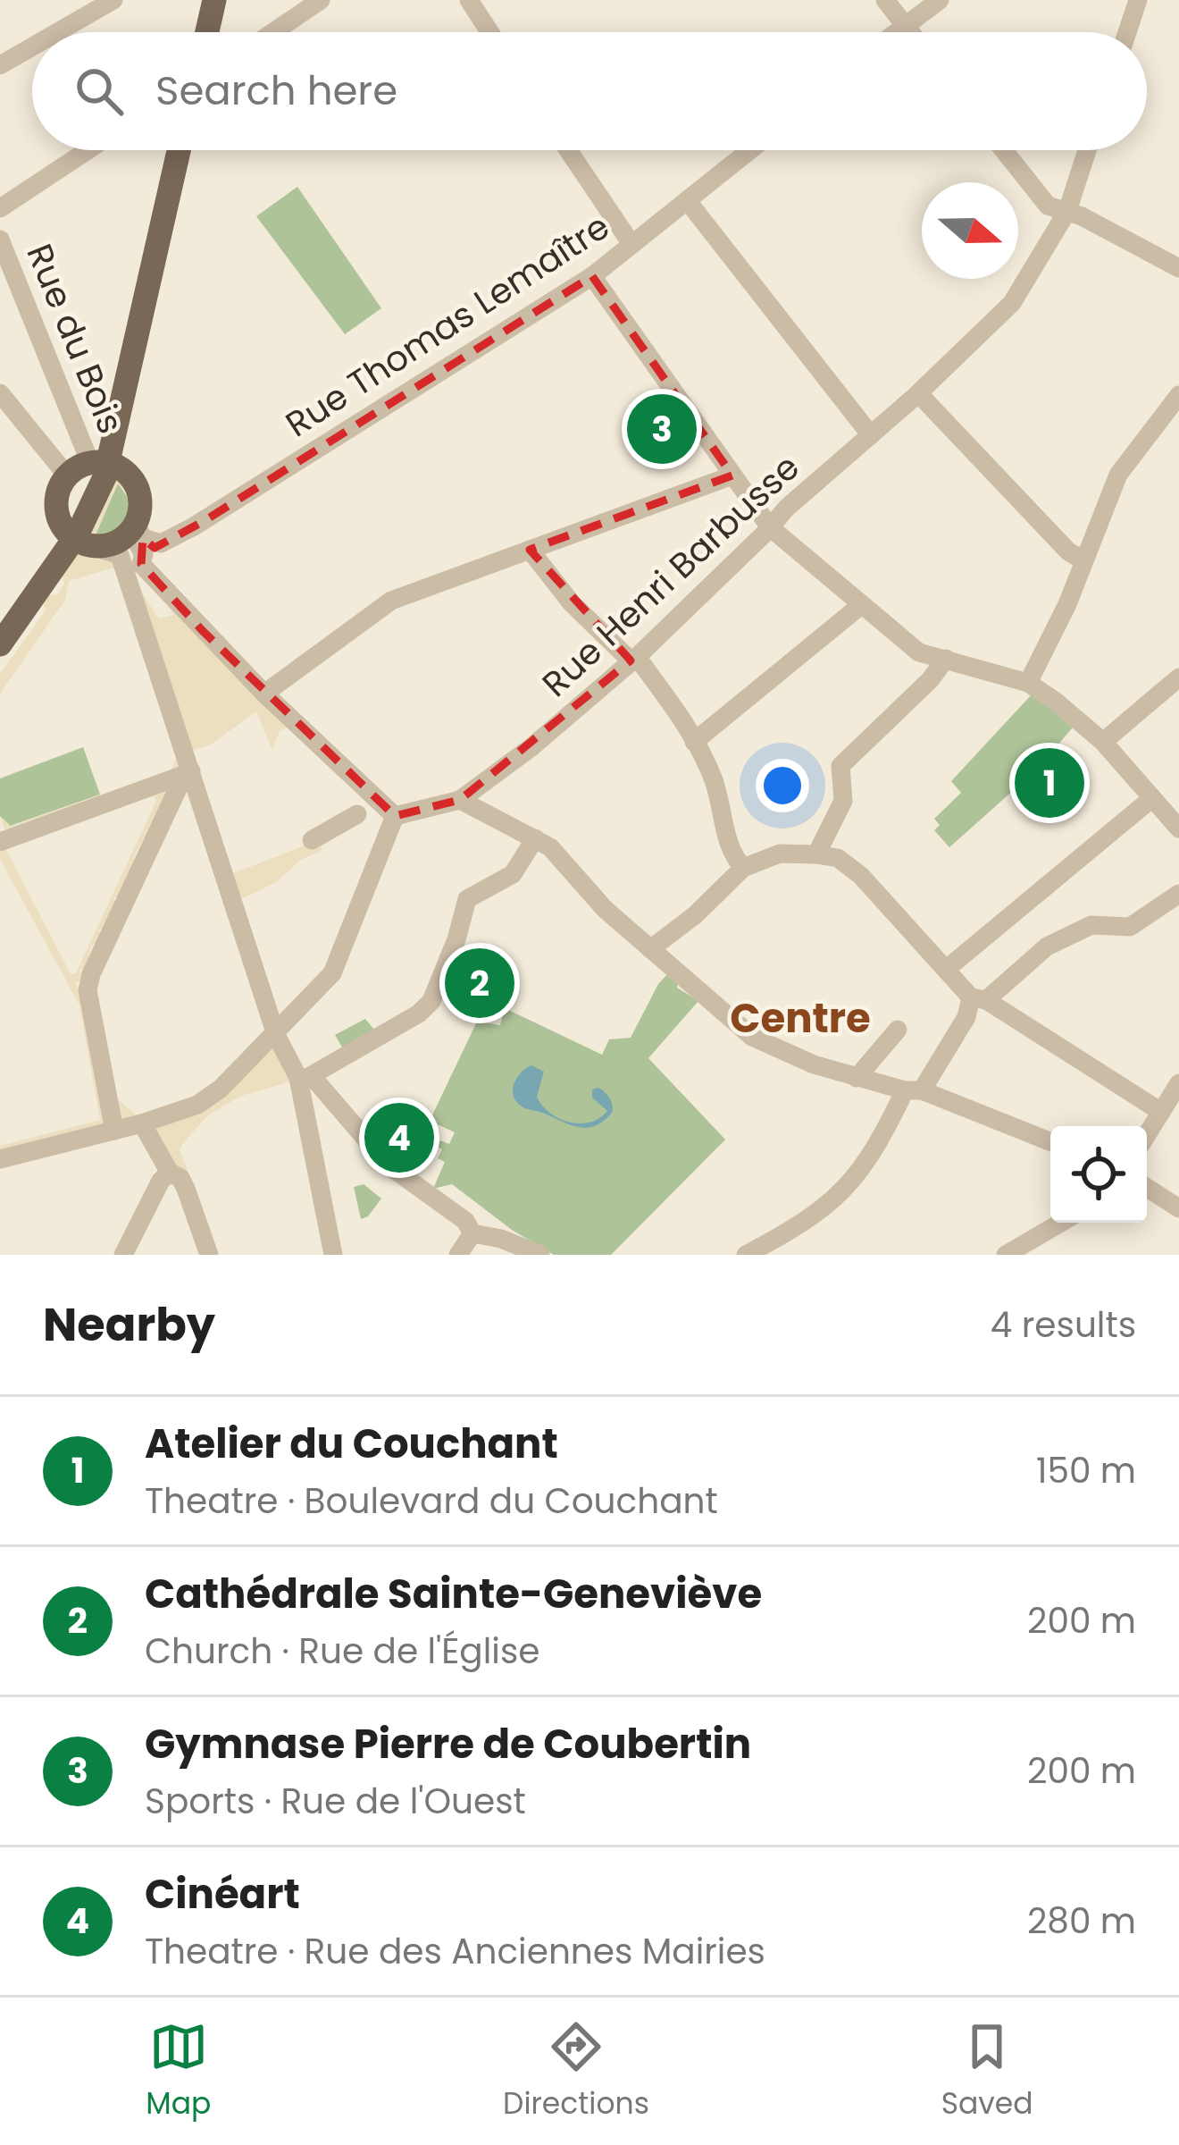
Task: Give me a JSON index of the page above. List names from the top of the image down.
{
  "streets": {
    "street": ["Rue Thomas Lemaître", "Rue du Bois", "Rue Henri Barbusse"]
  },
  "districts": ["Centre"],
  "north": "right",
  "page": {
    "search": "Search here",
    "pins": [
      "3",
      "1",
      "2",
      "4"
    ],
    "heading": ["Nearby", "4 results"],
    "list": [
      {
        "mark": "1",
        "name": "Atelier du Couchant",
        "note": "Theatre · Boulevard du Couchant",
        "value": "150 m"
      },
      {
        "mark": "2",
        "name": "Cathédrale Sainte-Geneviève",
        "note": "Church · Rue de l'Église",
        "value": "200 m"
      },
      {
        "mark": "3",
        "name": "Gymnase Pierre de Coubertin",
        "note": "Sports · Rue de l'Ouest",
        "value": "200 m"
      },
      {
        "mark": "4",
        "name": "Cinéart",
        "note": "Theatre · Rue des Anciennes Mairies",
        "value": "280 m"
      }
    ],
    "nav": ["Map", "Directions", "Saved"]
  }
}
